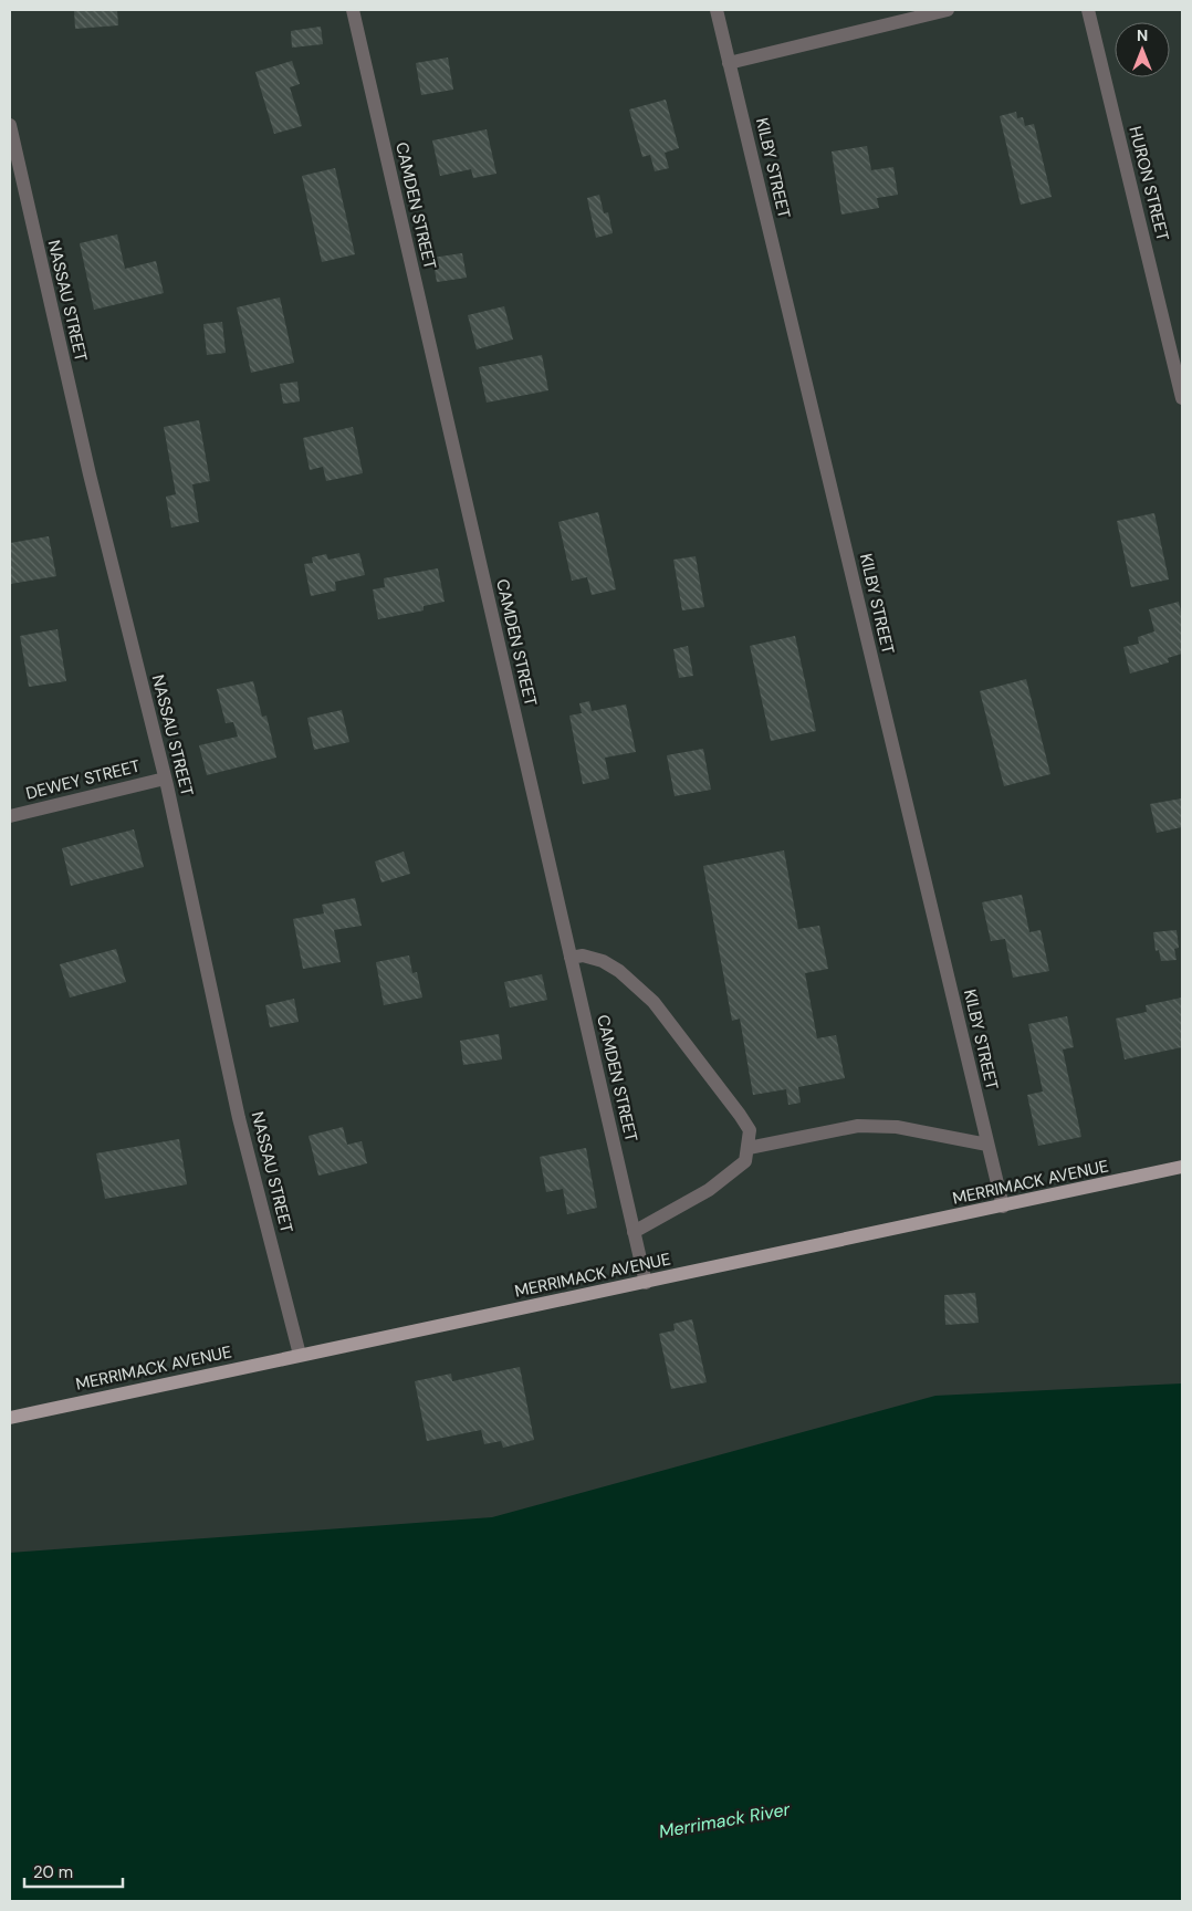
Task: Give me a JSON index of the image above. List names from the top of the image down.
{
  "streets": {
    "main road": ["MERRIMACK AVENUE"],
    "street": [
      "KILBY STREET",
      "HURON STREET",
      "CAMDEN STREET",
      "NASSAU STREET",
      "DEWEY STREET"
    ]
  },
  "crossings": [
    ["KILBY STREET", "MERRIMACK AVENUE"],
    ["CAMDEN STREET", "MERRIMACK AVENUE"],
    ["NASSAU STREET", "DEWEY STREET"],
    ["NASSAU STREET", "MERRIMACK AVENUE"]
  ],
  "water": ["Merrimack River"],
  "scale_bar": "20 m",
  "north": "top"
}
